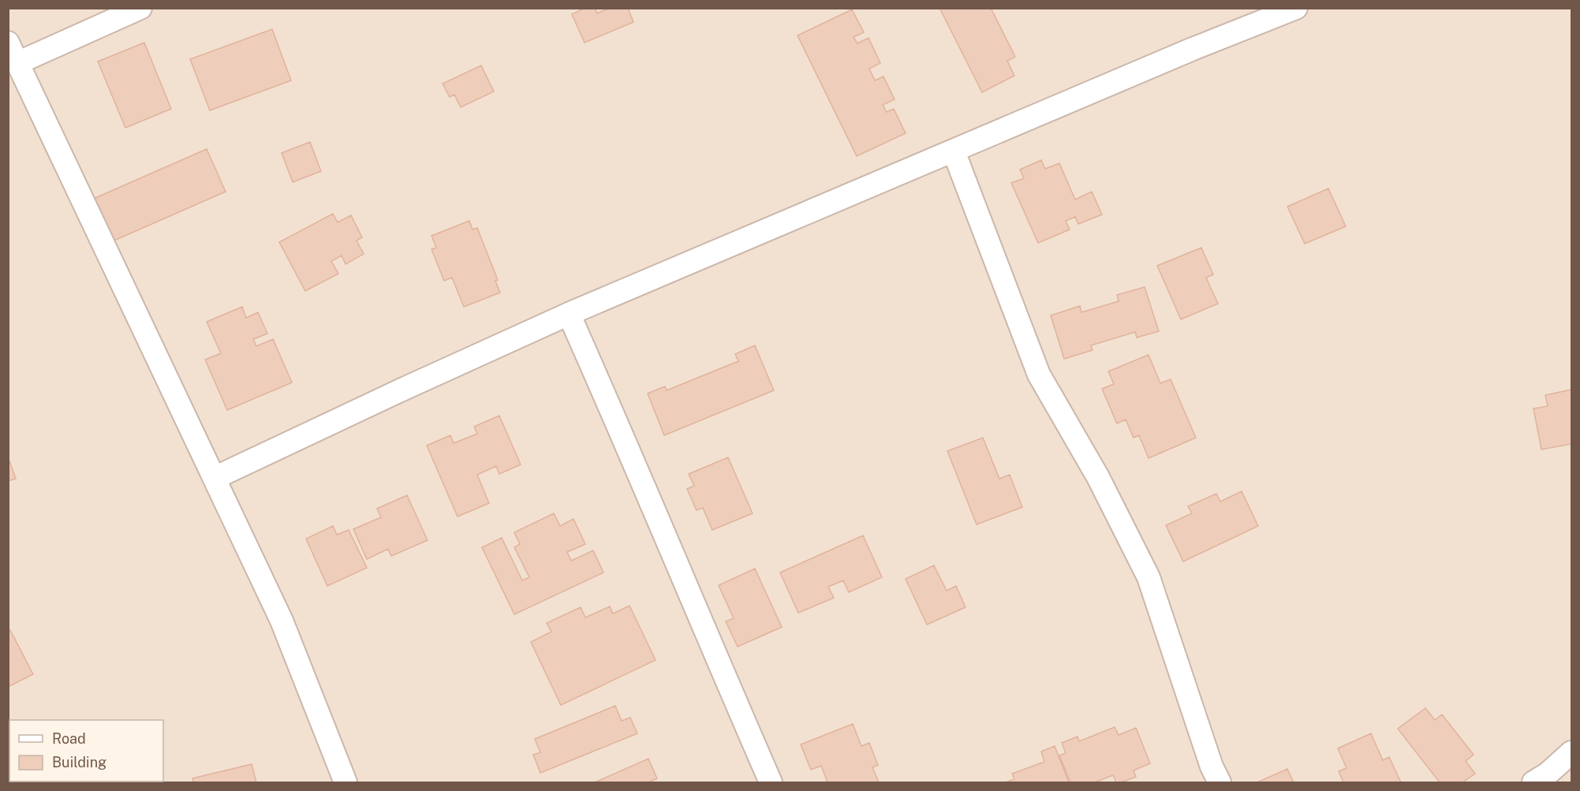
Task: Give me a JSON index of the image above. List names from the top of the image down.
{
  "legend": ["Road", "Building"]
}
